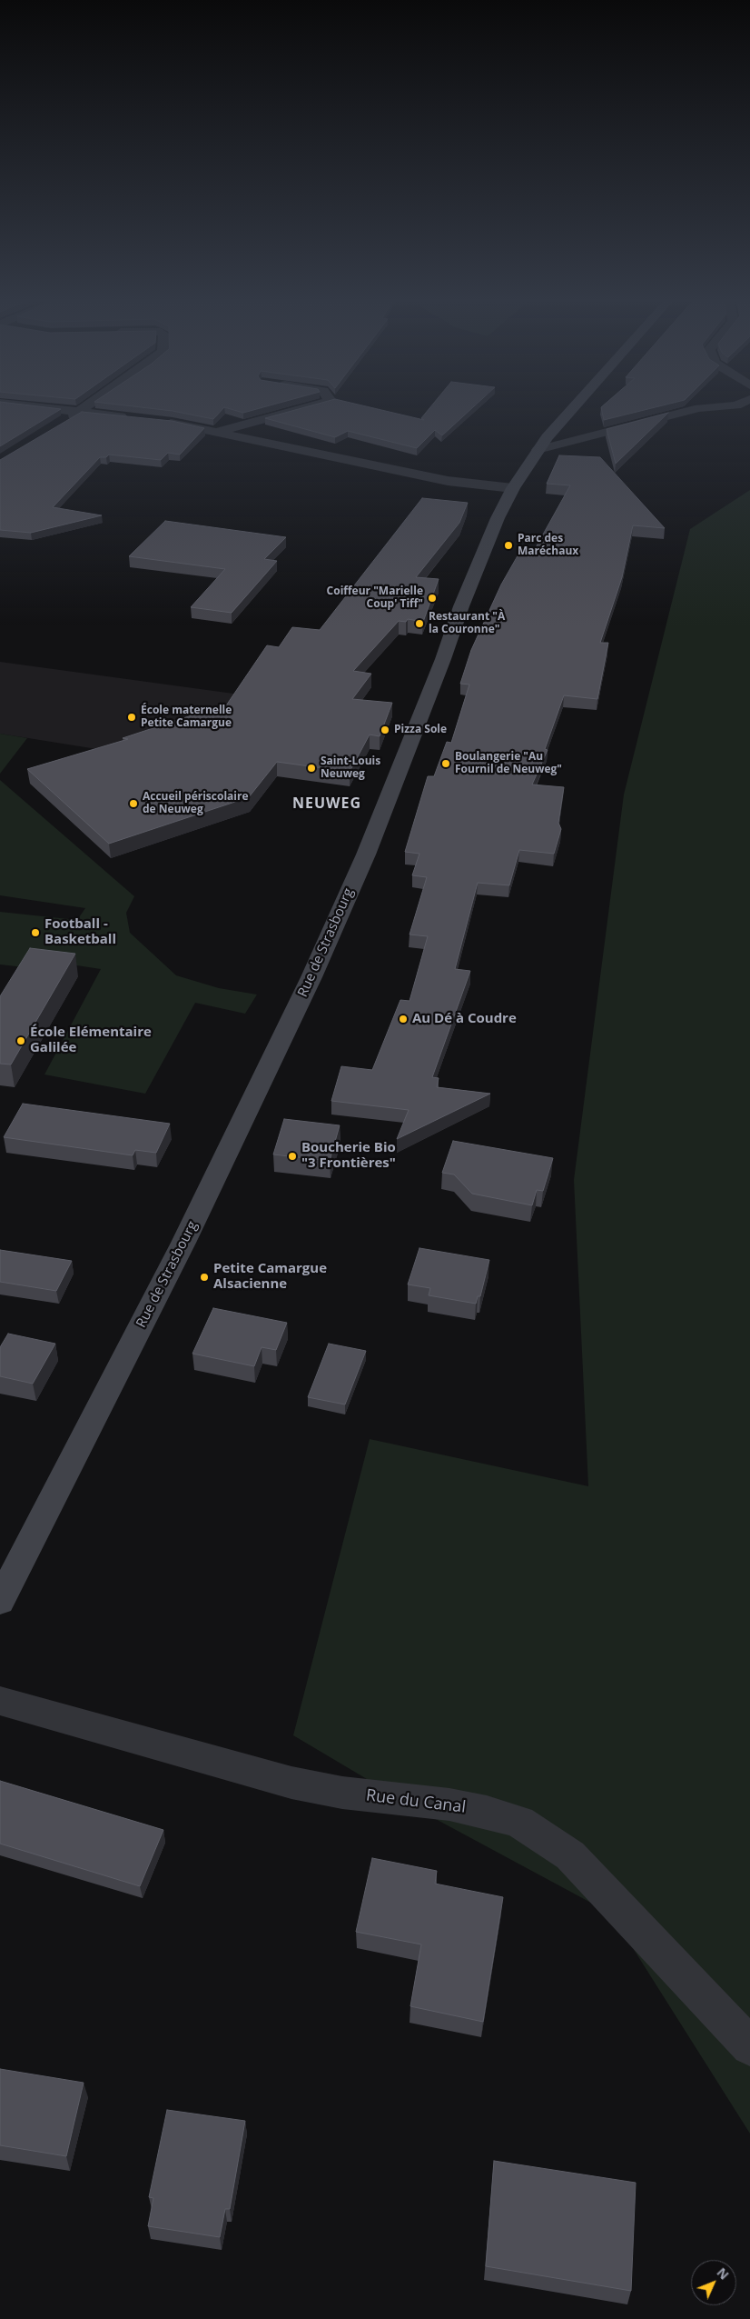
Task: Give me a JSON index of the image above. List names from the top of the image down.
{
  "streets": {
    "main road": ["Rue de Strasbourg"],
    "street": ["Rue du Canal"]
  },
  "districts": ["NEUWEG"],
  "places": [
    "Parc des Maréchaux",
    "Coiffeur \"Marielle Coup' Tiff\"",
    "Restaurant \"À la Couronne\"",
    "École maternelle Petite Camargue",
    "Pizza Sole",
    "Boulangerie \"Au Fournil de Neuweg\"",
    "Saint-Louis Neuweg",
    "Accueil périscolaire de Neuweg",
    "Football - Basketball",
    "Au Dé à Coudre",
    "École Elémentaire Galilée",
    "Boucherie Bio \"3 Frontières\"",
    "Petite Camargue Alsacienne"
  ],
  "north": "top right"
}
